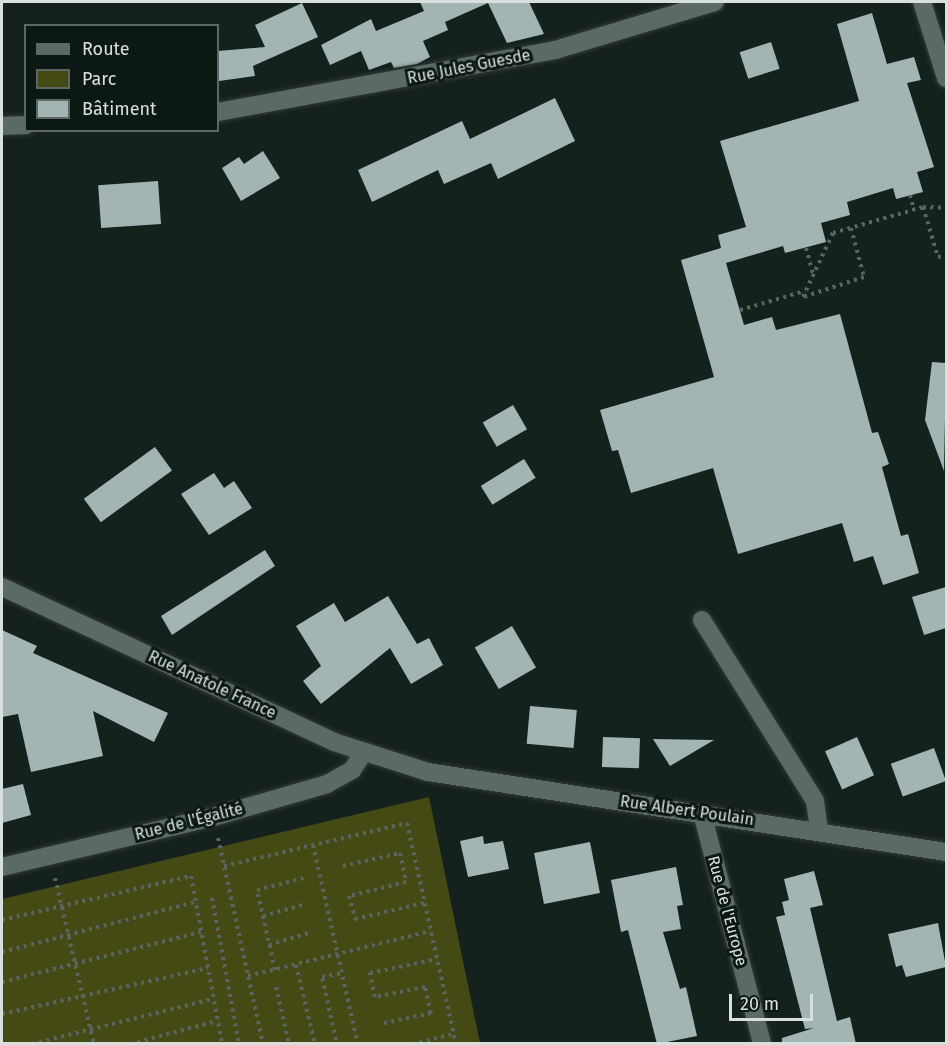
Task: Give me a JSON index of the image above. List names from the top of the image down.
{
  "streets": {
    "street": [
      "Rue Jules Guesde",
      "Rue Anatole France",
      "Rue Albert Poulain",
      "Rue de l'Égalité",
      "Rue de l'Europe"
    ]
  },
  "crossings": [
    ["Rue Anatole France", "Rue Albert Poulain"],
    ["Rue Anatole France", "Rue de l'Égalité"],
    ["Rue Albert Poulain", "Rue de l'Europe"]
  ],
  "legend": ["Route", "Parc", "Bâtiment"],
  "scale_bar": "20 m"
}
